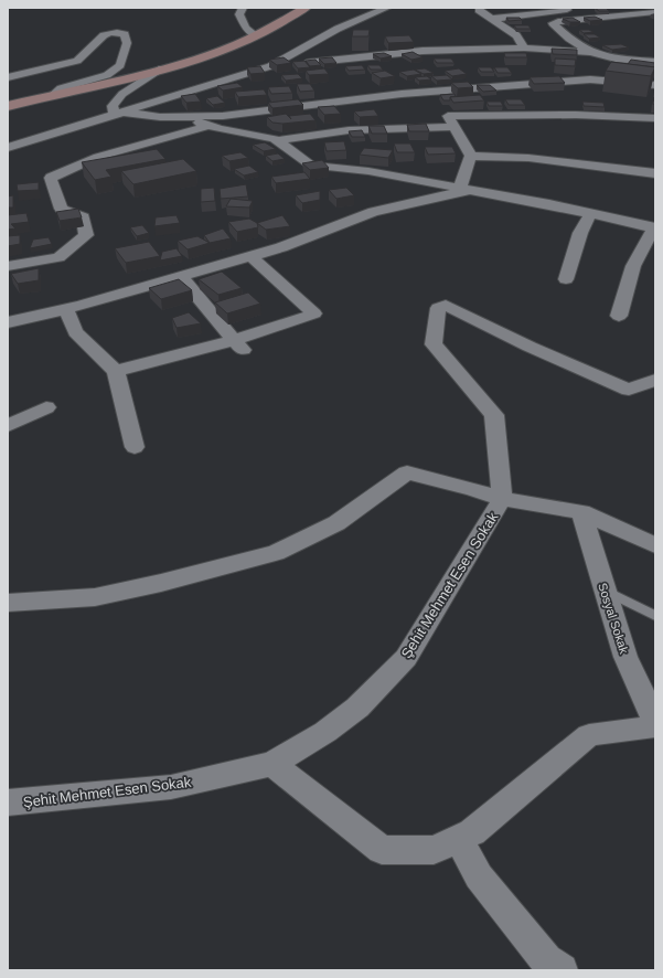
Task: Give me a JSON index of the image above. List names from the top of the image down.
{
  "streets": {
    "street": ["Şehit Mehmet Esen Sokak", "Sosyal Sokak"]
  }
}
